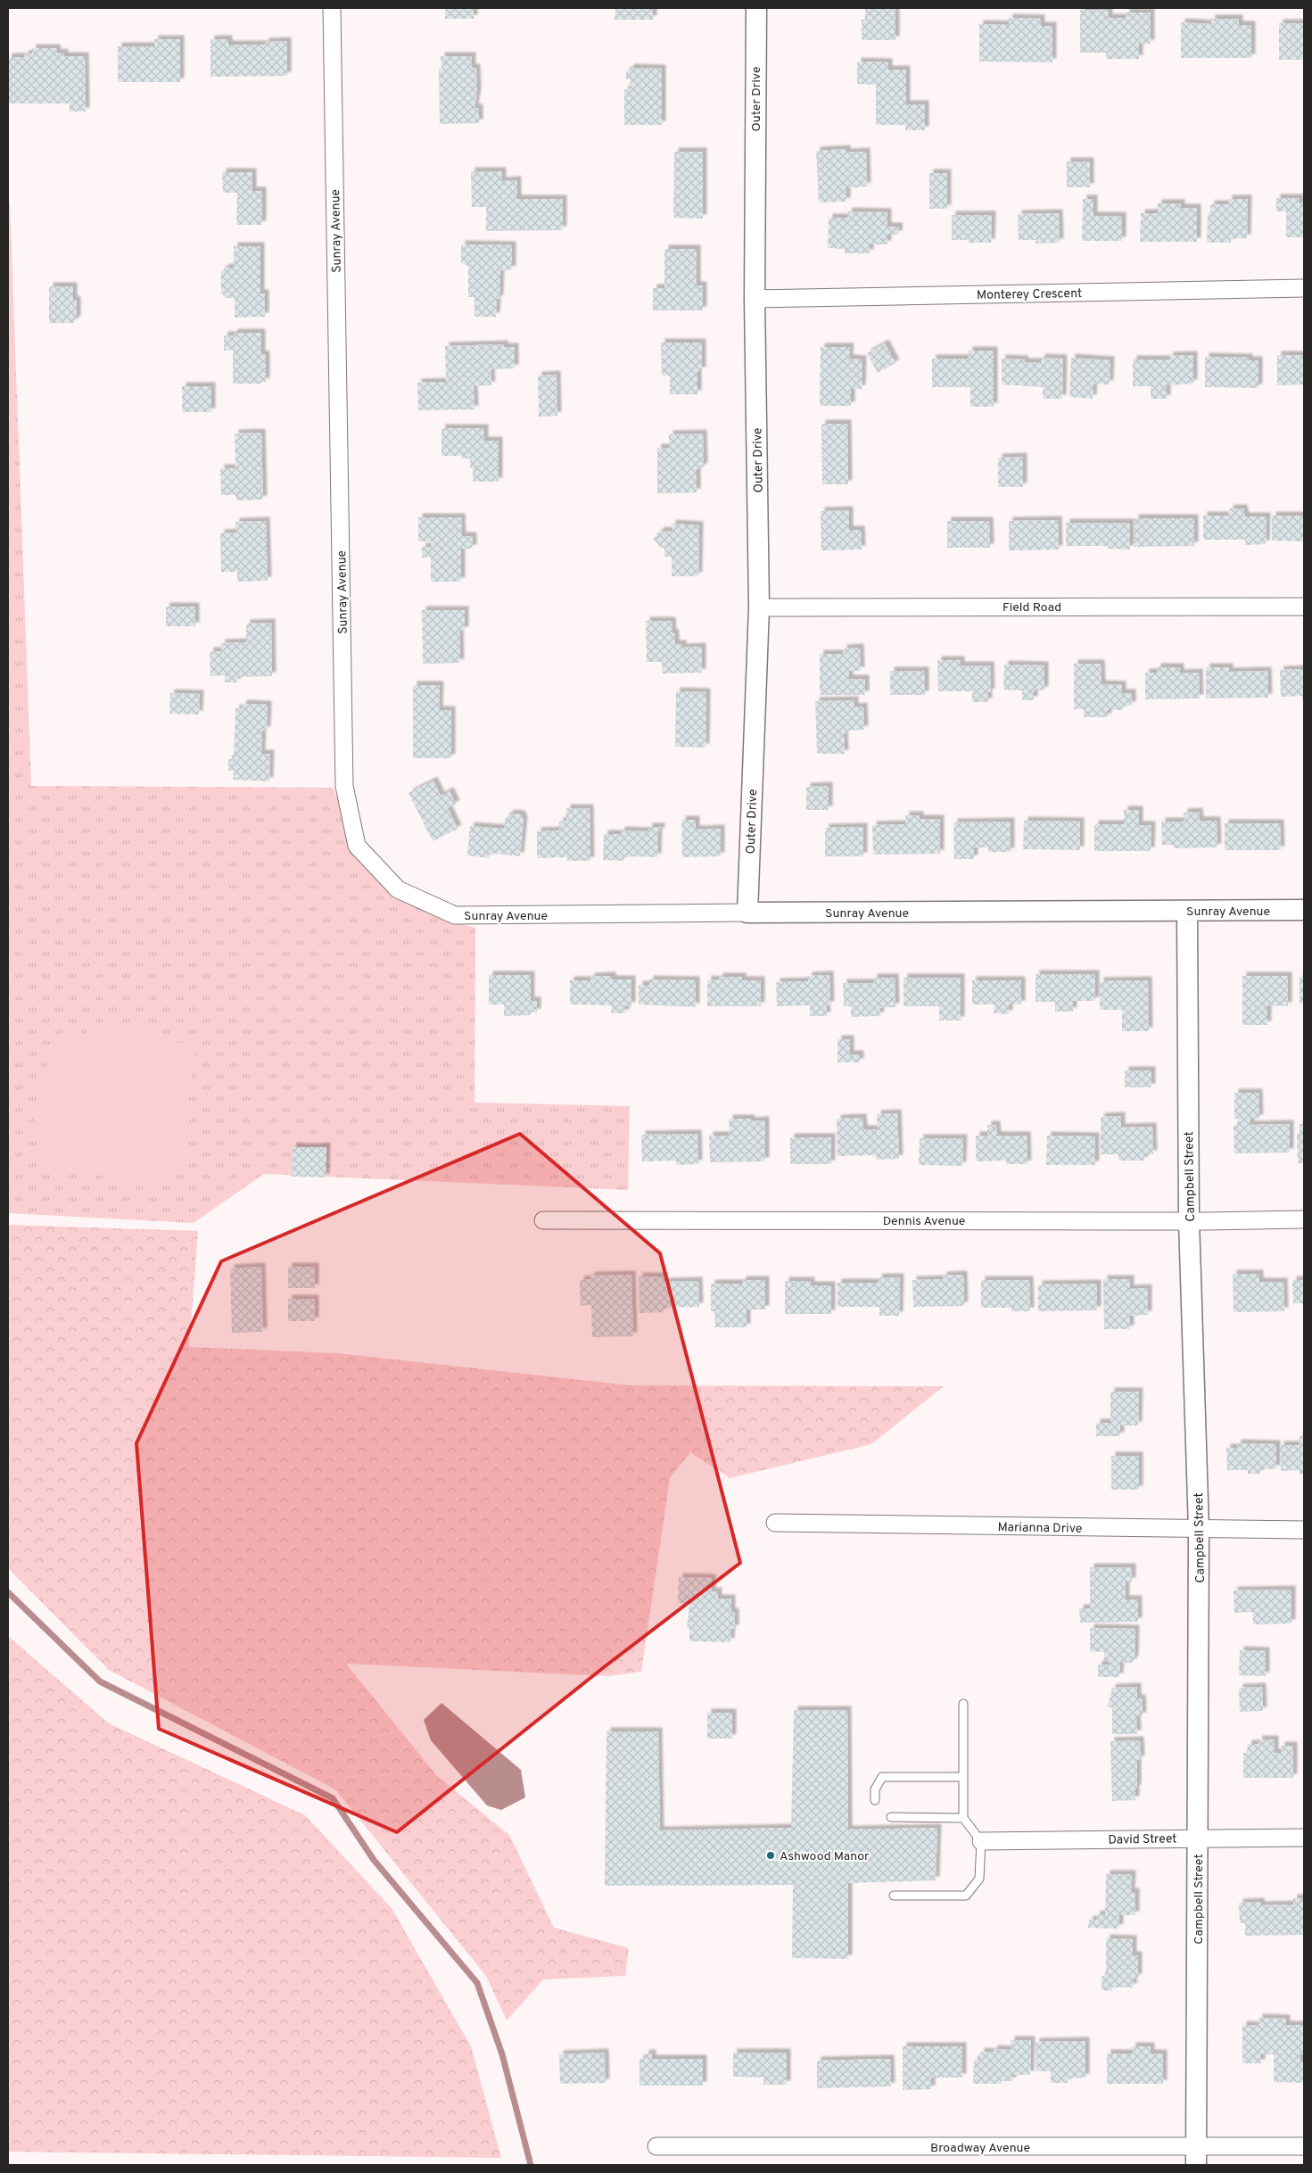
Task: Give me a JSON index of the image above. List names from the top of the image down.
{
  "streets": {
    "street": [
      "Outer Drive",
      "Sunray Avenue",
      "Monterey Crescent",
      "Field Road",
      "Campbell Street",
      "Dennis Avenue",
      "Marianna Drive",
      "David Street",
      "Broadway Avenue"
    ]
  },
  "crossings": [
    ["Outer Drive", "Sunray Avenue"],
    ["Outer Drive", "Monterey Crescent"],
    ["Outer Drive", "Field Road"],
    ["Sunray Avenue", "Campbell Street"],
    ["Campbell Street", "Dennis Avenue"],
    ["Campbell Street", "Marianna Drive"],
    ["Campbell Street", "David Street"],
    ["Campbell Street", "Broadway Avenue"]
  ],
  "places": ["Ashwood Manor"]
}
